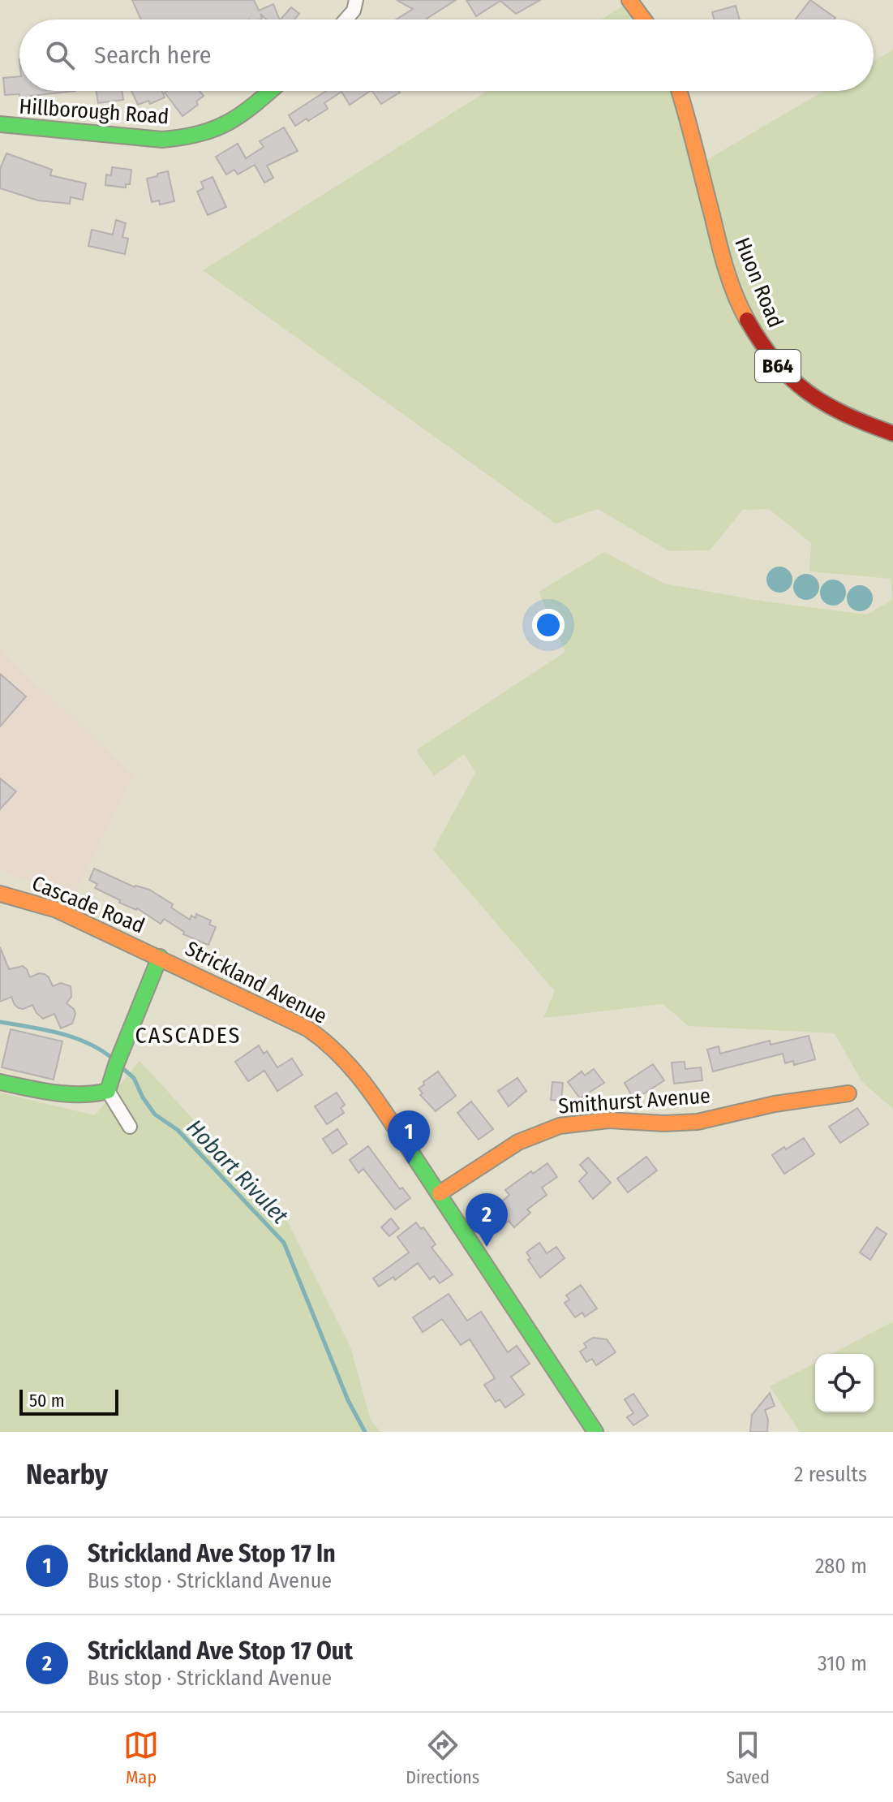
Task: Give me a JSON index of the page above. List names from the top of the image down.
{
  "streets": {
    "street": [
      "Hillborough Road",
      "Huon Road",
      "B64",
      "Cascade Road",
      "Strickland Avenue",
      "Smithurst Avenue"
    ]
  },
  "crossings": [
    ["Cascade Road", "Strickland Avenue"],
    ["Strickland Avenue", "Smithurst Avenue"]
  ],
  "districts": ["CASCADES"],
  "water": ["Hobart Rivulet"],
  "scale_bar": "50 m",
  "page": {
    "search": "Search here",
    "pins": ["1", "2"],
    "scale": "50 m",
    "heading": ["Nearby", "2 results"],
    "list": [
      {
        "mark": "1",
        "name": "Strickland Ave Stop 17 In",
        "note": "Bus stop · Strickland Avenue",
        "value": "280 m"
      },
      {
        "mark": "2",
        "name": "Strickland Ave Stop 17 Out",
        "note": "Bus stop · Strickland Avenue",
        "value": "310 m"
      }
    ],
    "nav": ["Map", "Directions", "Saved"]
  }
}
